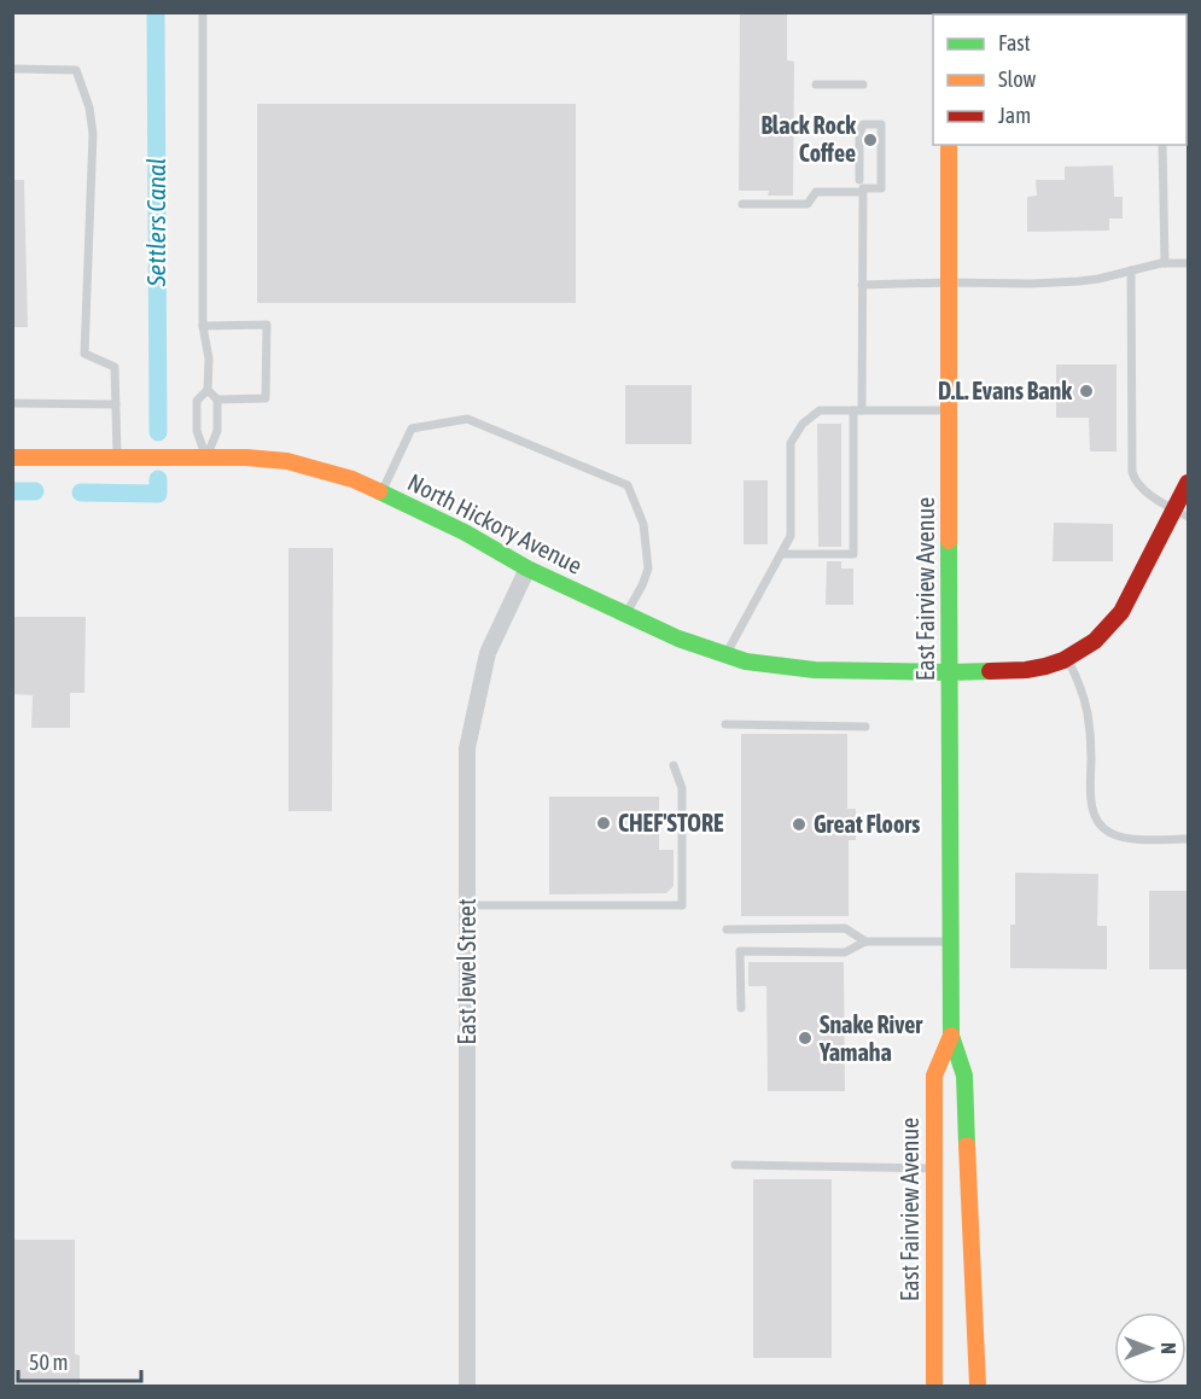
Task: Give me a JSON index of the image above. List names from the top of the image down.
{
  "streets": {
    "main road": ["North Hickory Avenue", "East Fairview Avenue"],
    "street": ["East Jewel Street"]
  },
  "crossings": [
    ["North Hickory Avenue", "East Fairview Avenue"],
    ["North Hickory Avenue", "East Jewel Street"]
  ],
  "water": ["Settlers Canal"],
  "places": [
    "Black Rock Coffee",
    "D.L. Evans Bank",
    "CHEF'STORE",
    "Great Floors",
    "Snake River Yamaha"
  ],
  "legend": ["Fast", "Slow", "Jam"],
  "scale_bar": "50 m",
  "north": "right"
}
